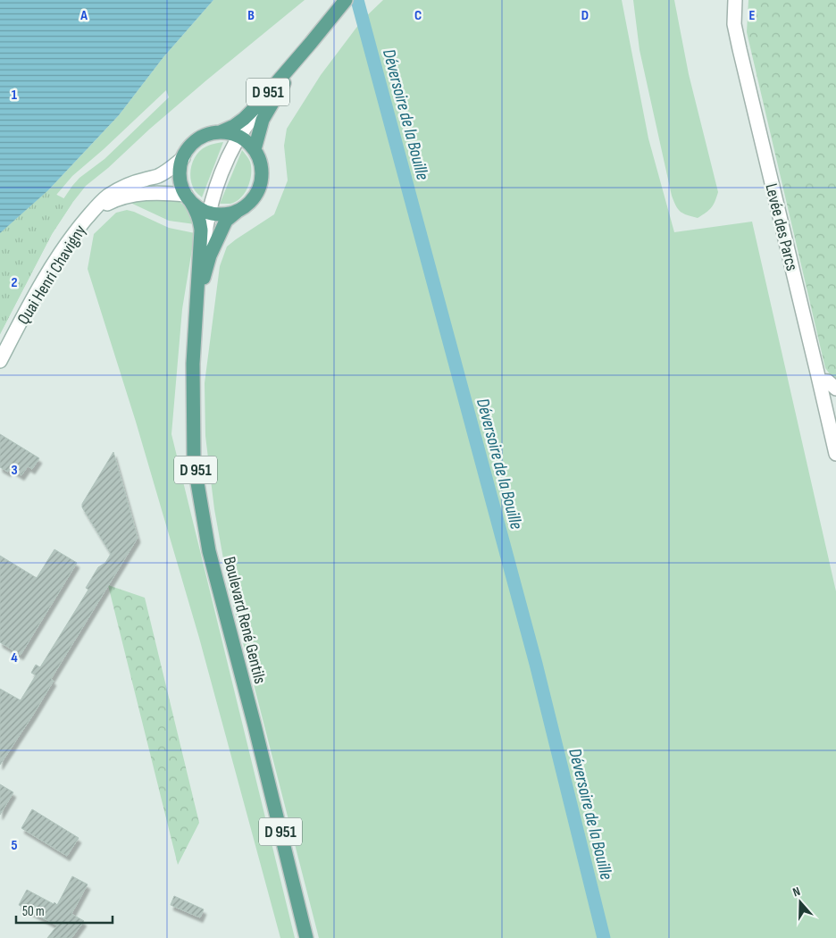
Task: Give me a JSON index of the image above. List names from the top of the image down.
{
  "streets": {
    "main road": ["D 951", "Boulevard René Gentils"],
    "street": ["Levée des Parcs", "Quai Henri Chavigny"]
  },
  "crossings": [
    ["D 951", "Boulevard René Gentils"],
    ["Quai Henri Chavigny", "Boulevard René Gentils"]
  ],
  "water": ["Déversoire de la Bouille"],
  "scale_bar": "50 m",
  "north": "top",
  "grid": {
    "columns": [
      "A",
      "B",
      "C",
      "D",
      "E"
    ],
    "rows": [
      "1",
      "2",
      "3",
      "4",
      "5"
    ]
  }
}
